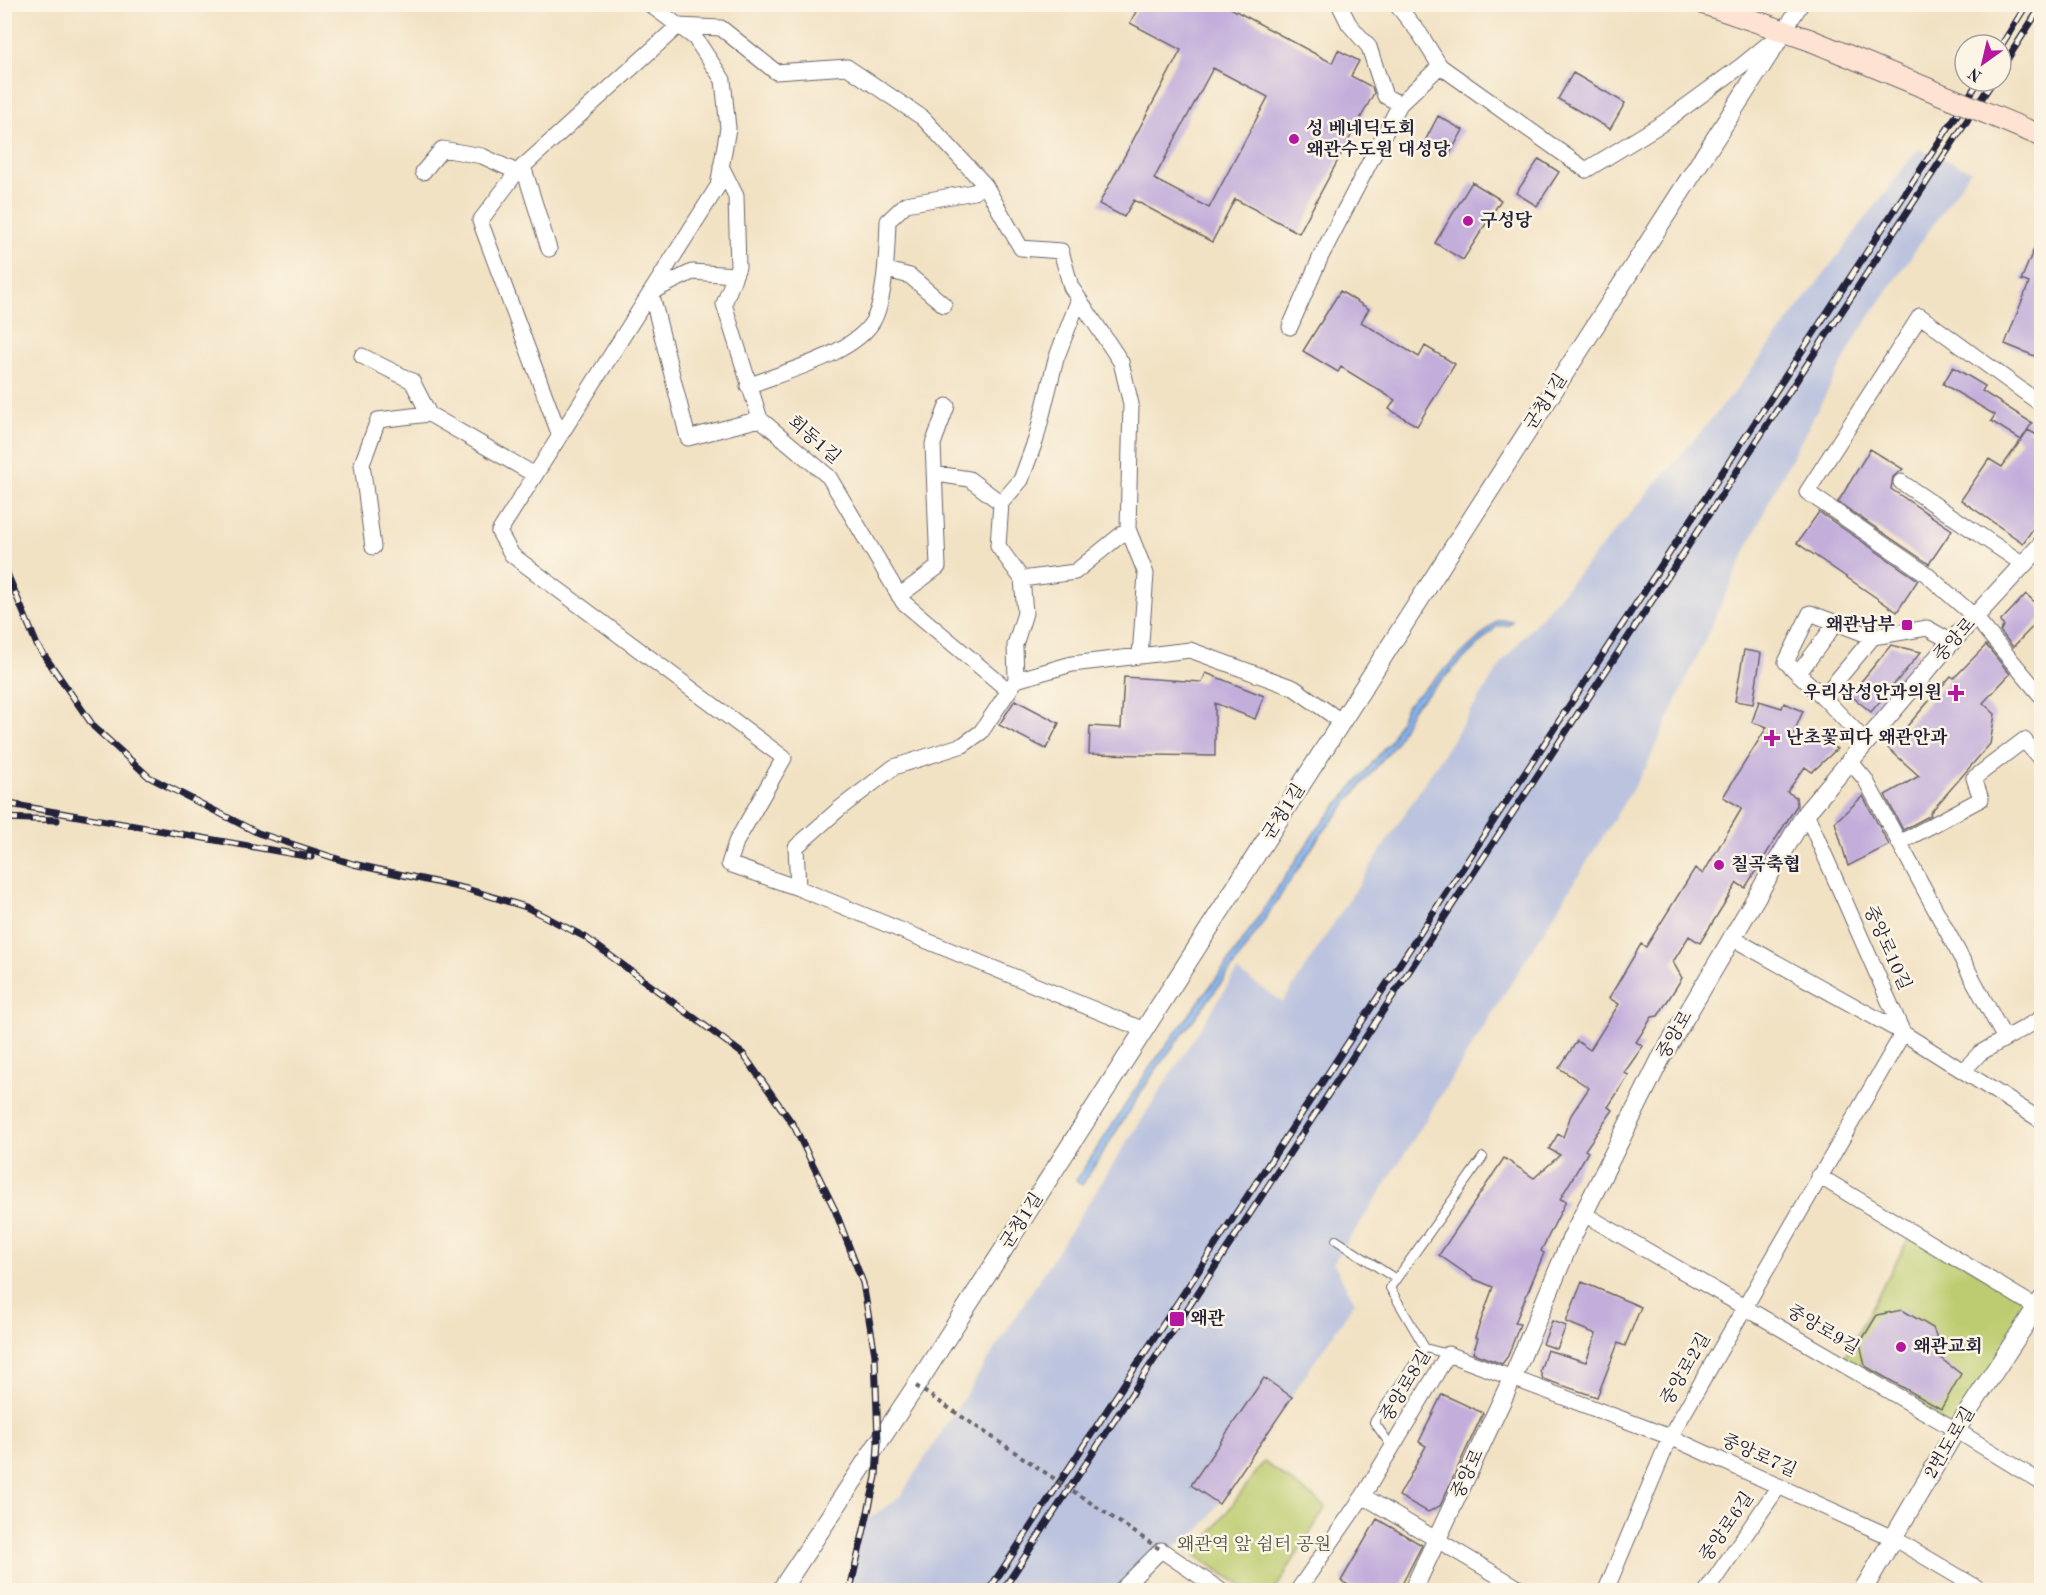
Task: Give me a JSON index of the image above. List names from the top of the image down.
{
  "streets": {
    "street": [
      "군청1길",
      "회동1길",
      "중앙로",
      "중앙로10길",
      "중앙로9길",
      "중앙로2길",
      "중앙로8길",
      "2번도로길",
      "중앙로7길",
      "중앙로6길"
    ]
  },
  "crossings": [
    ["중앙로", "중앙로10길"],
    ["중앙로", "중앙로9길"],
    ["중앙로", "중앙로8길"],
    ["중앙로", "중앙로7길"],
    ["중앙로10길", "중앙로2길"],
    ["중앙로9길", "중앙로2길"],
    ["중앙로9길", "2번도로길"],
    ["중앙로2길", "중앙로7길"],
    ["중앙로8길", "중앙로7길"],
    ["2번도로길", "중앙로7길"],
    ["중앙로7길", "중앙로6길"]
  ],
  "parks": ["왜관역 앞 쉼터 공원"],
  "places": {
    "other": [
      "성 베네딕도회 왜관수도원 대성당",
      "구성당",
      "칠곡축협",
      "왜관교회"
    ],
    "transit": ["왜관남부", "왜관"],
    "health": ["우리삼성안과의원", "난초꽃피다 왜관안과"]
  },
  "north": "bottom left"
}
